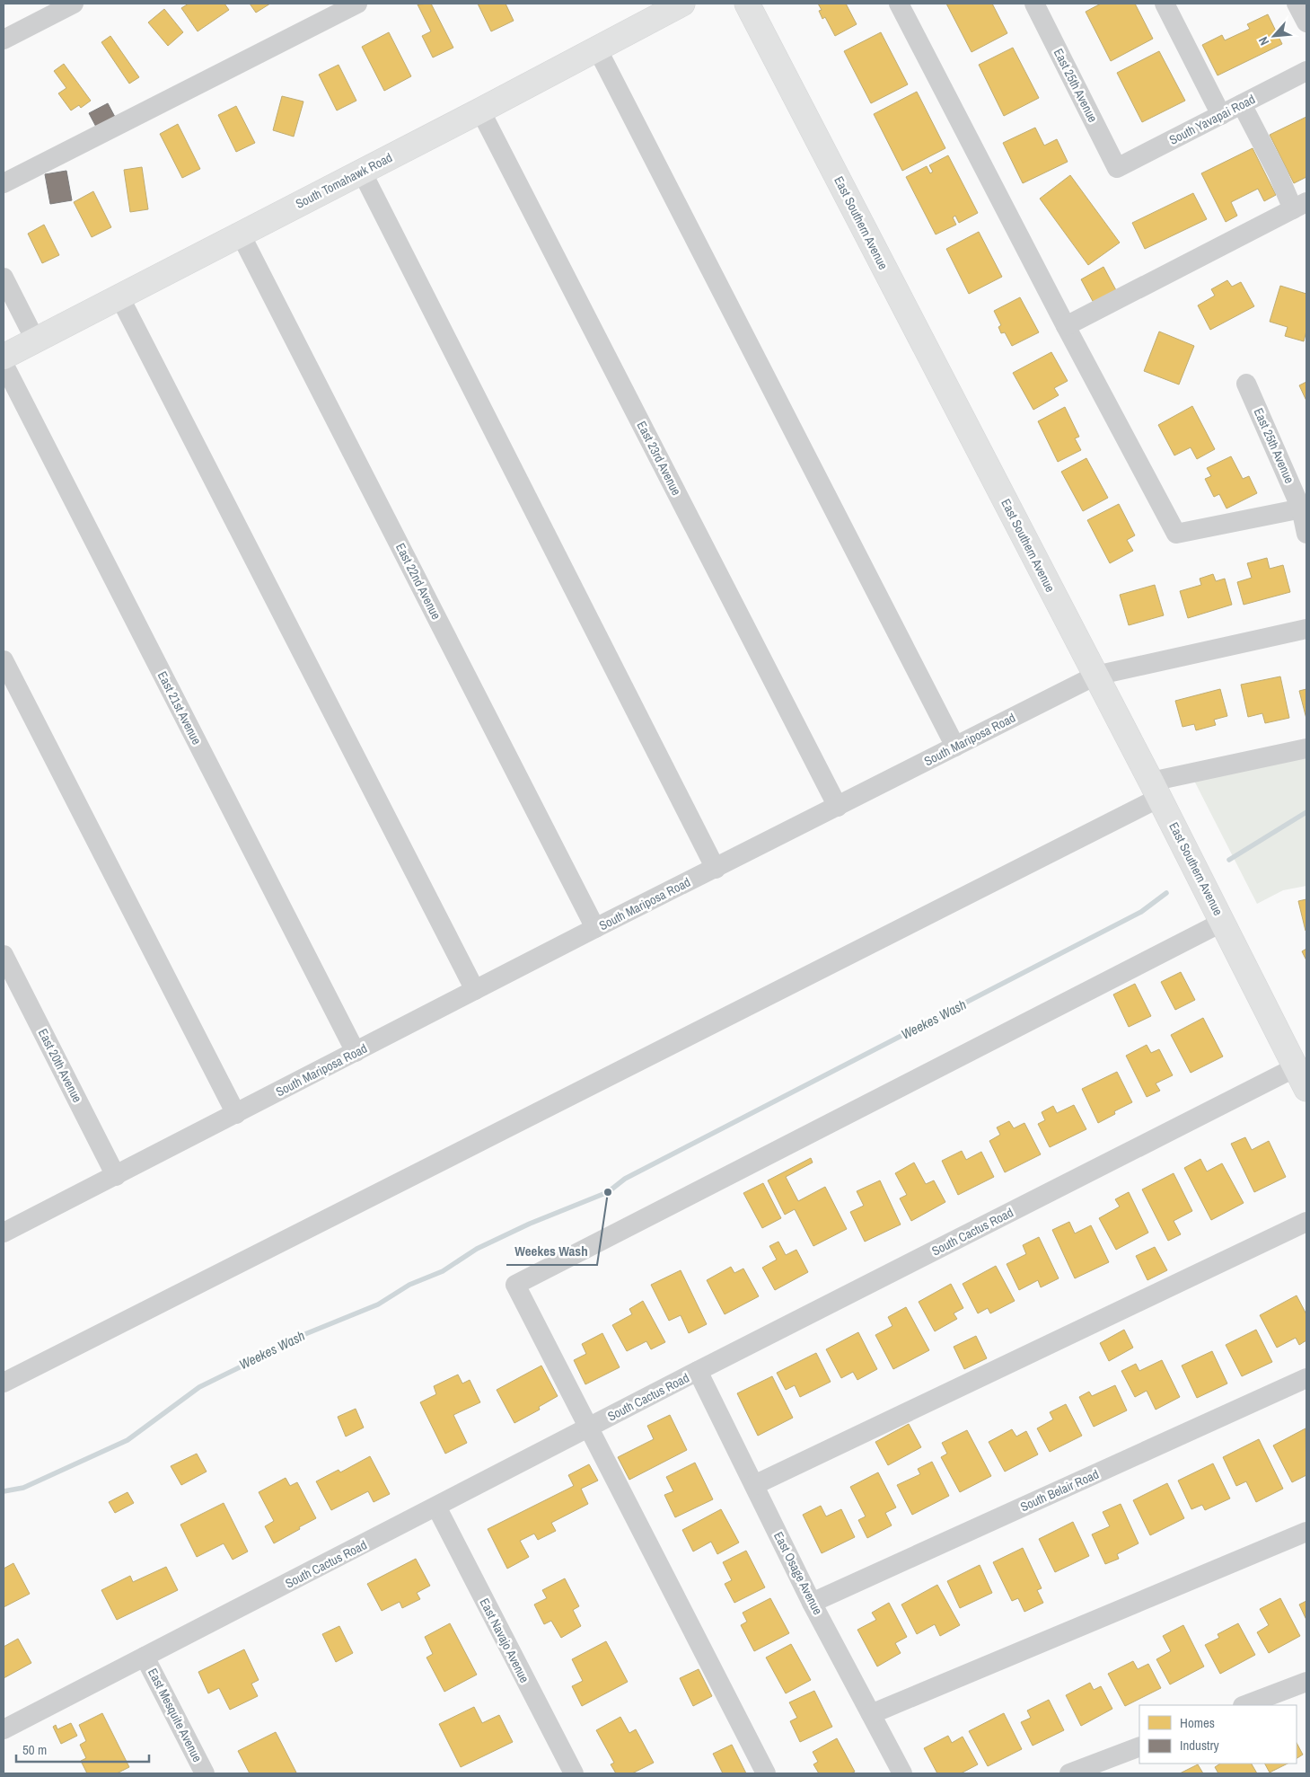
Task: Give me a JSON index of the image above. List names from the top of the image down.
{
  "streets": {
    "main road": ["South Tomahawk Road", "East Southern Avenue"],
    "street": [
      "East 25th Avenue",
      "South Yavapai Road",
      "East 23rd Avenue",
      "East 22nd Avenue",
      "East 21st Avenue",
      "South Mariposa Road",
      "East 20th Avenue",
      "South Cactus Road",
      "South Belair Road",
      "East Osage Avenue",
      "East Navajo Avenue",
      "East Mesquite Avenue"
    ]
  },
  "crossings": [
    ["East 25th Avenue", "South Yavapai Road"],
    ["South Tomahawk Road", "East 23rd Avenue"],
    ["South Tomahawk Road", "East 22nd Avenue"],
    ["East Southern Avenue", "South Mariposa Road"],
    ["East Southern Avenue", "South Cactus Road"],
    ["East 23rd Avenue", "South Mariposa Road"],
    ["East 22nd Avenue", "South Mariposa Road"],
    ["East 21st Avenue", "South Mariposa Road"],
    ["South Mariposa Road", "East 20th Avenue"],
    ["South Cactus Road", "East Osage Avenue"],
    ["South Cactus Road", "East Navajo Avenue"],
    ["South Cactus Road", "East Mesquite Avenue"],
    ["South Belair Road", "East Osage Avenue"]
  ],
  "water": ["Weekes Wash"],
  "places": ["Weekes Wash"],
  "legend": ["Homes", "Industry"],
  "scale_bar": "50 m",
  "north": "bottom left"
}
